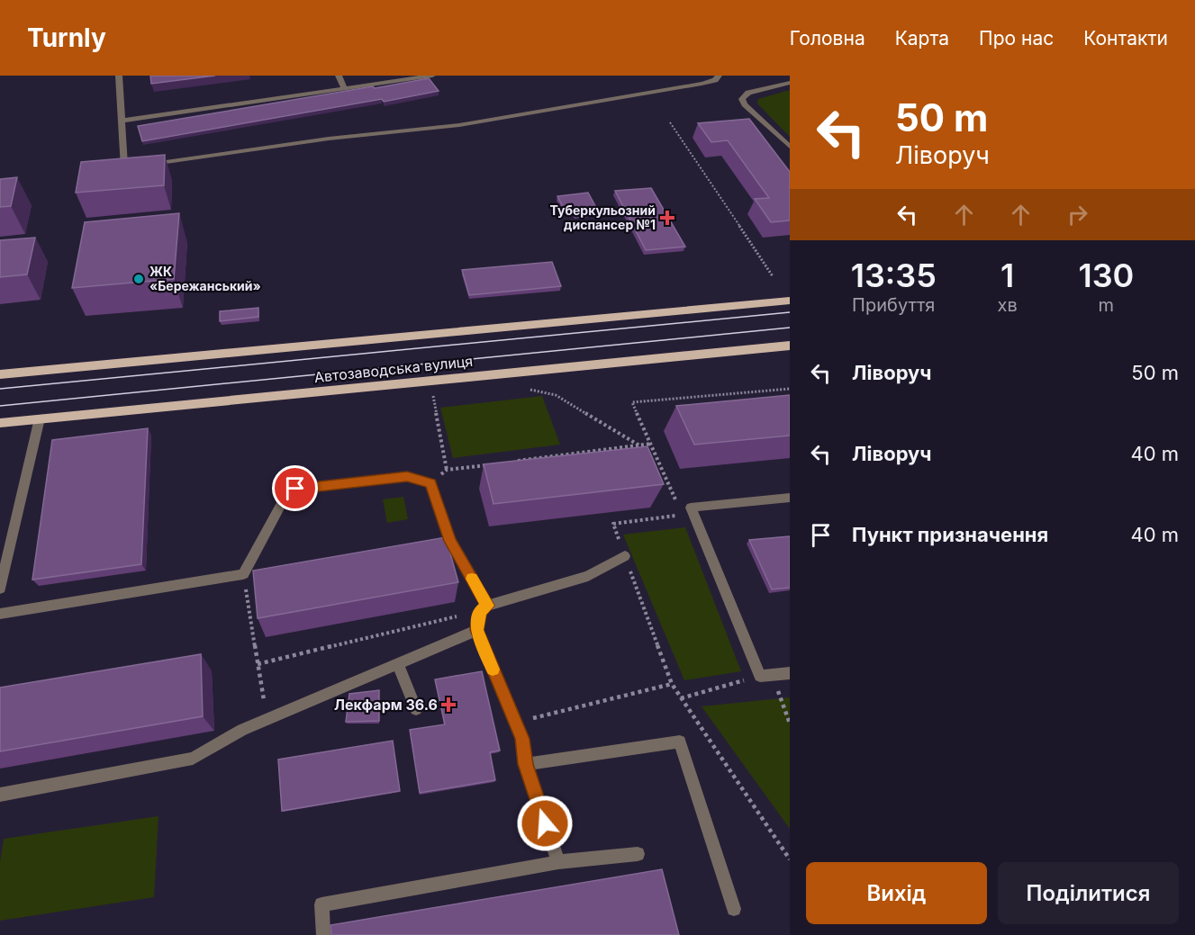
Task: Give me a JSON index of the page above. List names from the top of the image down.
{
  "streets": {
    "main road": ["Автозаводська вулиця"]
  },
  "places": {
    "health": ["Туберкульозний диспансер №1", "Лекфарм 36.6"],
    "other": ["ЖК «Бережанський»"]
  },
  "page": {
    "header": "Turnly",
    "nav": [
      "Головна",
      "Карта",
      "Про нас",
      "Контакти"
    ],
    "turn": ["50 m", "Ліворуч"],
    "eta": [
      "13:35",
      "Прибуття",
      "1",
      "хв",
      "130",
      "m"
    ],
    "list": [
      {
        "name": "Ліворуч",
        "value": "50 m"
      },
      {
        "name": "Ліворуч",
        "value": "40 m"
      },
      {
        "name": "Пункт призначення",
        "value": "40 m"
      }
    ],
    "buttons": ["Вихід", "Поділитися"]
  }
}
